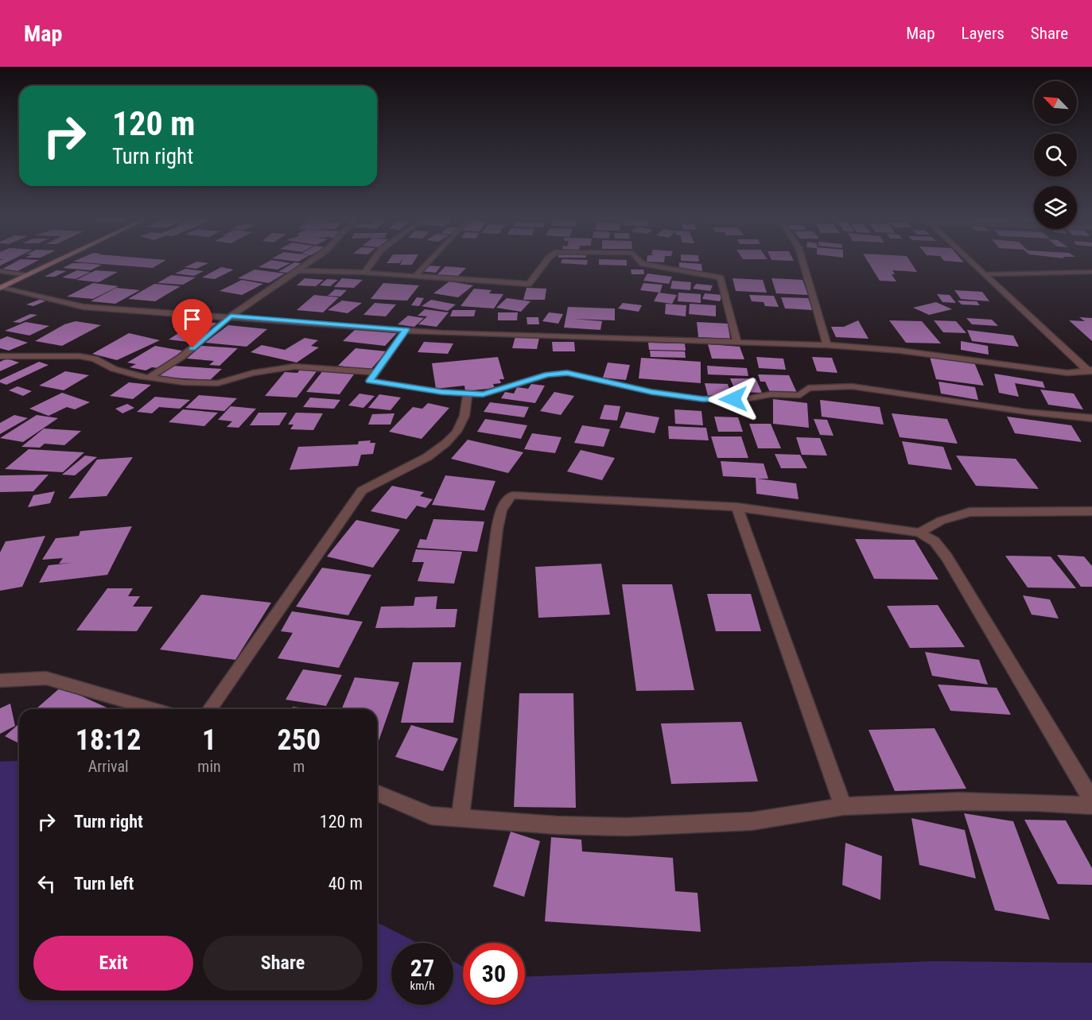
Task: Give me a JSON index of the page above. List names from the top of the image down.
{
  "north": "top left",
  "page": {
    "header": "Map",
    "nav": ["Map", "Layers", "Share"],
    "turn": ["120 m", "Turn right"],
    "eta": [
      "18:12",
      "Arrival",
      "1",
      "min",
      "250",
      "m"
    ],
    "list": [
      {
        "name": "Turn right",
        "value": "120 m"
      },
      {
        "name": "Turn left",
        "value": "40 m"
      }
    ],
    "buttons": ["Exit", "Share"],
    "speed": "27 km/h",
    "limit": "30"
  }
}
